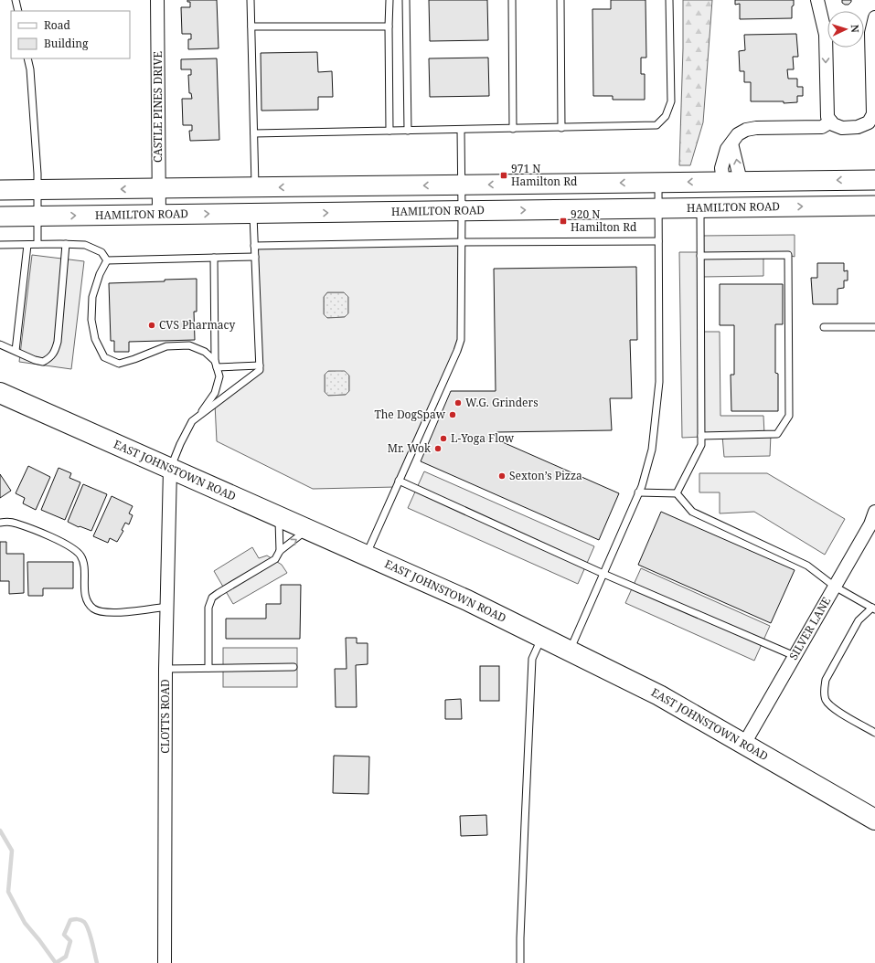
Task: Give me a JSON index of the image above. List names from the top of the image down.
{
  "streets": {
    "highway": ["EAST JOHNSTOWN ROAD"],
    "main road": ["HAMILTON ROAD"],
    "street": ["CASTLE PINES DRIVE", "SILVER LANE", "CLOTTS ROAD"]
  },
  "crossings": [
    ["CASTLE PINES DRIVE", "HAMILTON ROAD"],
    ["EAST JOHNSTOWN ROAD", "SILVER LANE"],
    ["EAST JOHNSTOWN ROAD", "CLOTTS ROAD"]
  ],
  "places": {
    "transit": ["971 N Hamilton Rd", "920 N Hamilton Rd"],
    "other": [
      "CVS Pharmacy",
      "W.G. Grinders",
      "The DogSpaw",
      "L-Yoga Flow",
      "Mr. Wok",
      "Sexton’s Pizza"
    ]
  },
  "legend": ["Road", "Building"],
  "north": "right"
}
